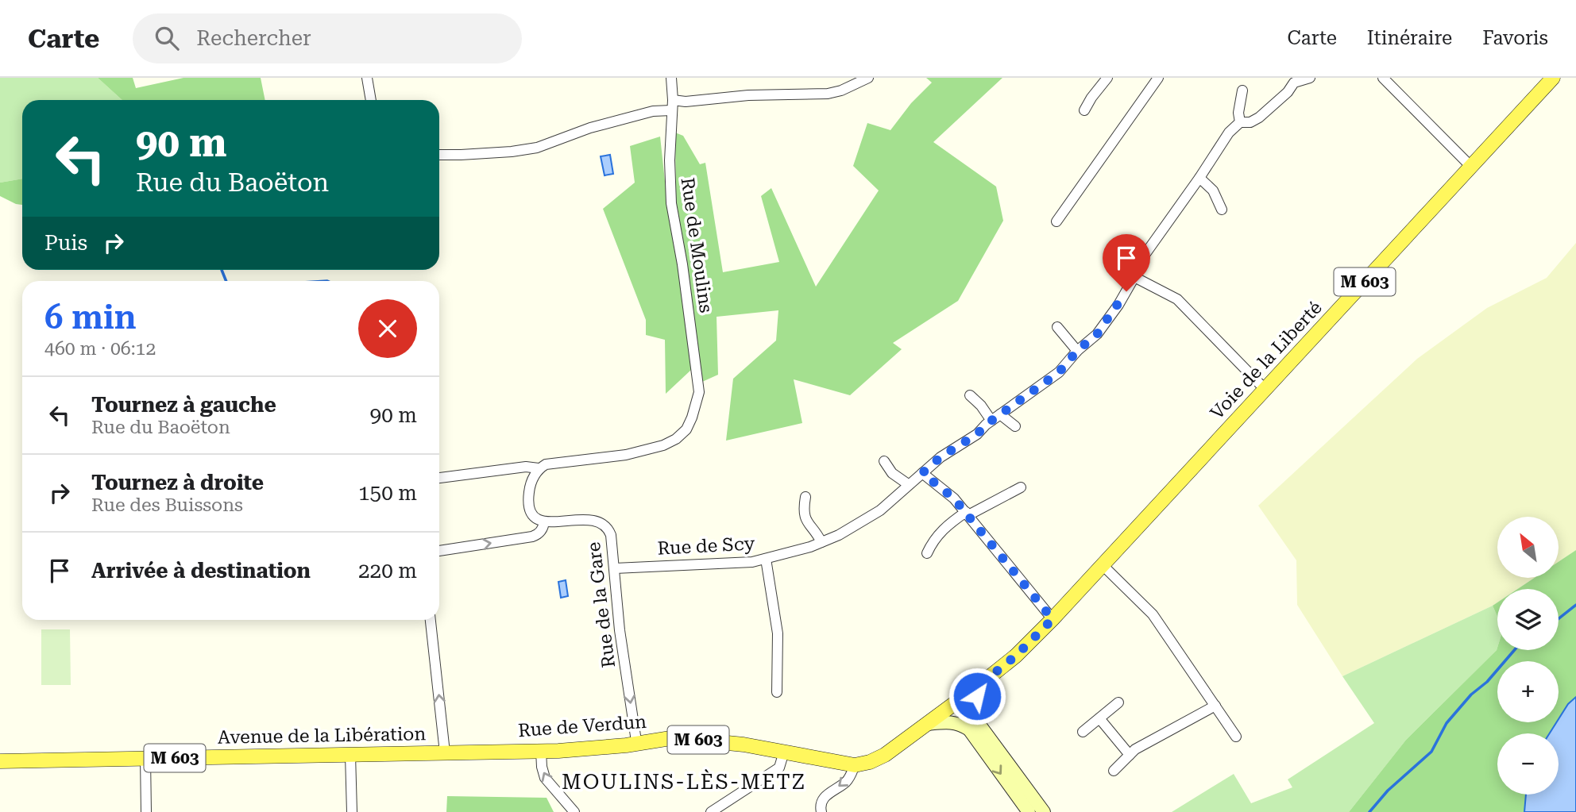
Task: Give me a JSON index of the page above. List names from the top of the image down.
{
  "streets": {
    "main road": [
      "M 603",
      "Voie de la Liberté",
      "Rue de Verdun",
      "Avenue de la Libération"
    ],
    "street": ["Rue de Moulins", "Rue de Scy", "Rue de la Gare"]
  },
  "crossings": [
    ["M 603", "Voie de la Liberté"],
    ["M 603", "Rue de Verdun"],
    ["Rue de Scy", "Rue de la Gare"],
    ["Rue de la Gare", "Rue de Verdun"],
    ["Rue de Verdun", "Avenue de la Libération"]
  ],
  "one_way": ["Rue de la Gare"],
  "districts": ["MOULINS-LÈS-METZ"],
  "north": "top left",
  "page": {
    "header": "Carte",
    "search": "Rechercher",
    "nav": ["Carte", "Itinéraire", "Favoris"],
    "turn": ["90 m", "Rue du Baoëton"],
    "then": "Puis",
    "heading": ["6 min", "460 m · 06:12"],
    "list": [
      {
        "name": "Tournez à gauche",
        "note": "Rue du Baoëton",
        "value": "90 m"
      },
      {
        "name": "Tournez à droite",
        "note": "Rue des Buissons",
        "value": "150 m"
      },
      {
        "name": "Arrivée à destination",
        "value": "220 m"
      }
    ],
    "map_buttons": ["+", "−"]
  }
}
